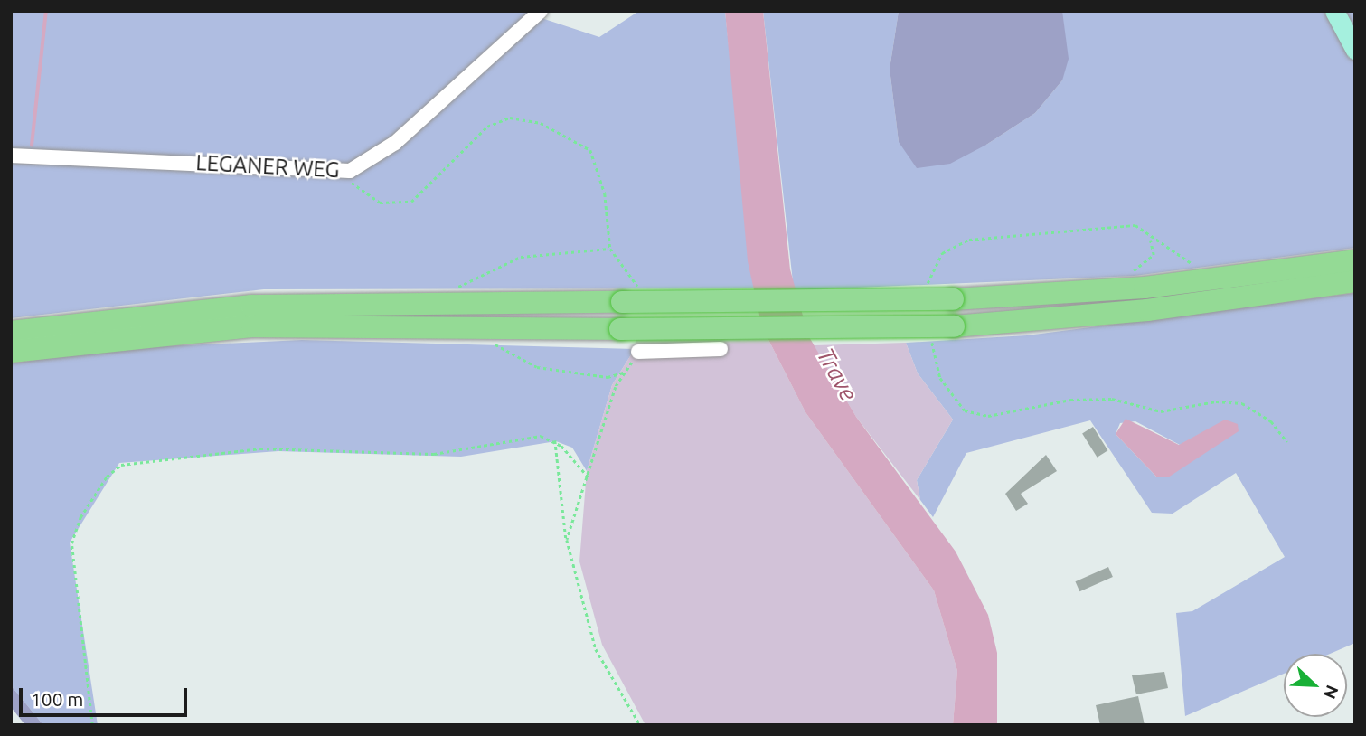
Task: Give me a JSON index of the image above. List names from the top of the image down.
{
  "streets": {
    "street": ["LEGANER WEG"]
  },
  "water": ["Trave"],
  "scale_bar": "100 m",
  "north": "bottom right"
}
